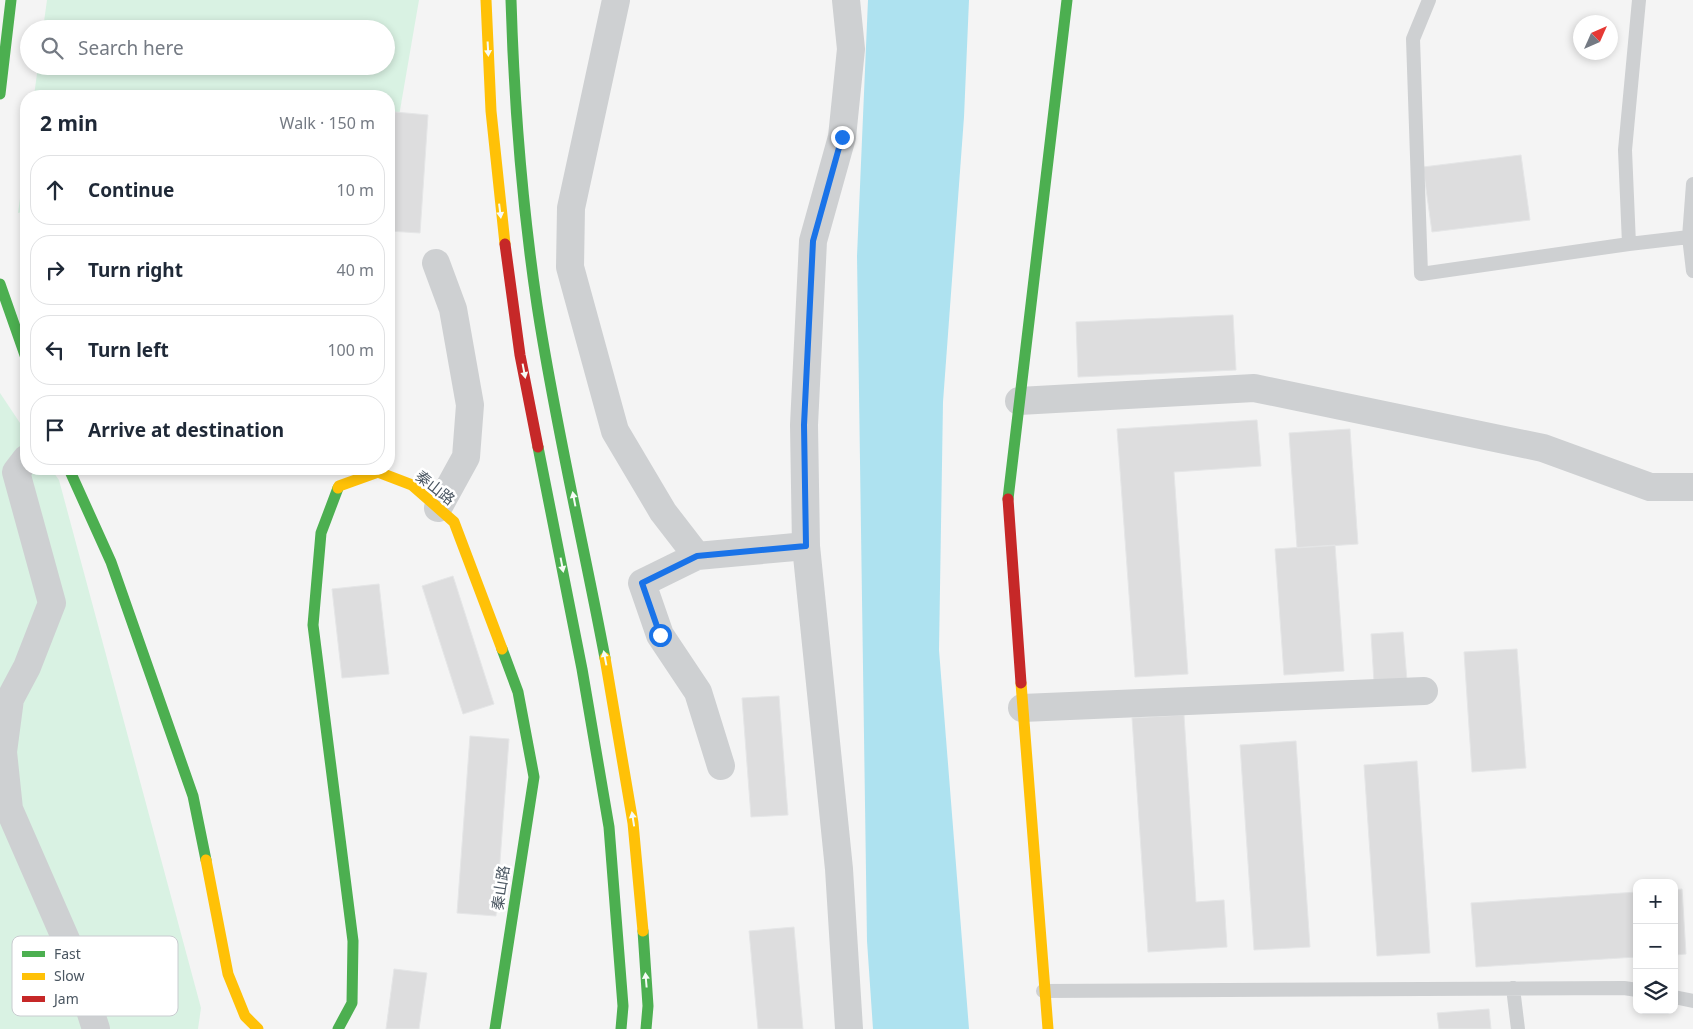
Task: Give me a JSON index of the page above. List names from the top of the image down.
{
  "streets": {
    "main road": ["秦山路"]
  },
  "legend": ["Fast", "Slow", "Jam"],
  "north": "top right",
  "page": {
    "search": "Search here",
    "heading": ["2 min", "Walk · 150 m"],
    "list": [
      ["Continue", "10 m"],
      ["Turn right", "40 m"],
      ["Turn left", "100 m"],
      "Arrive at destination"
    ],
    "map_buttons": ["+", "−"]
  }
}
